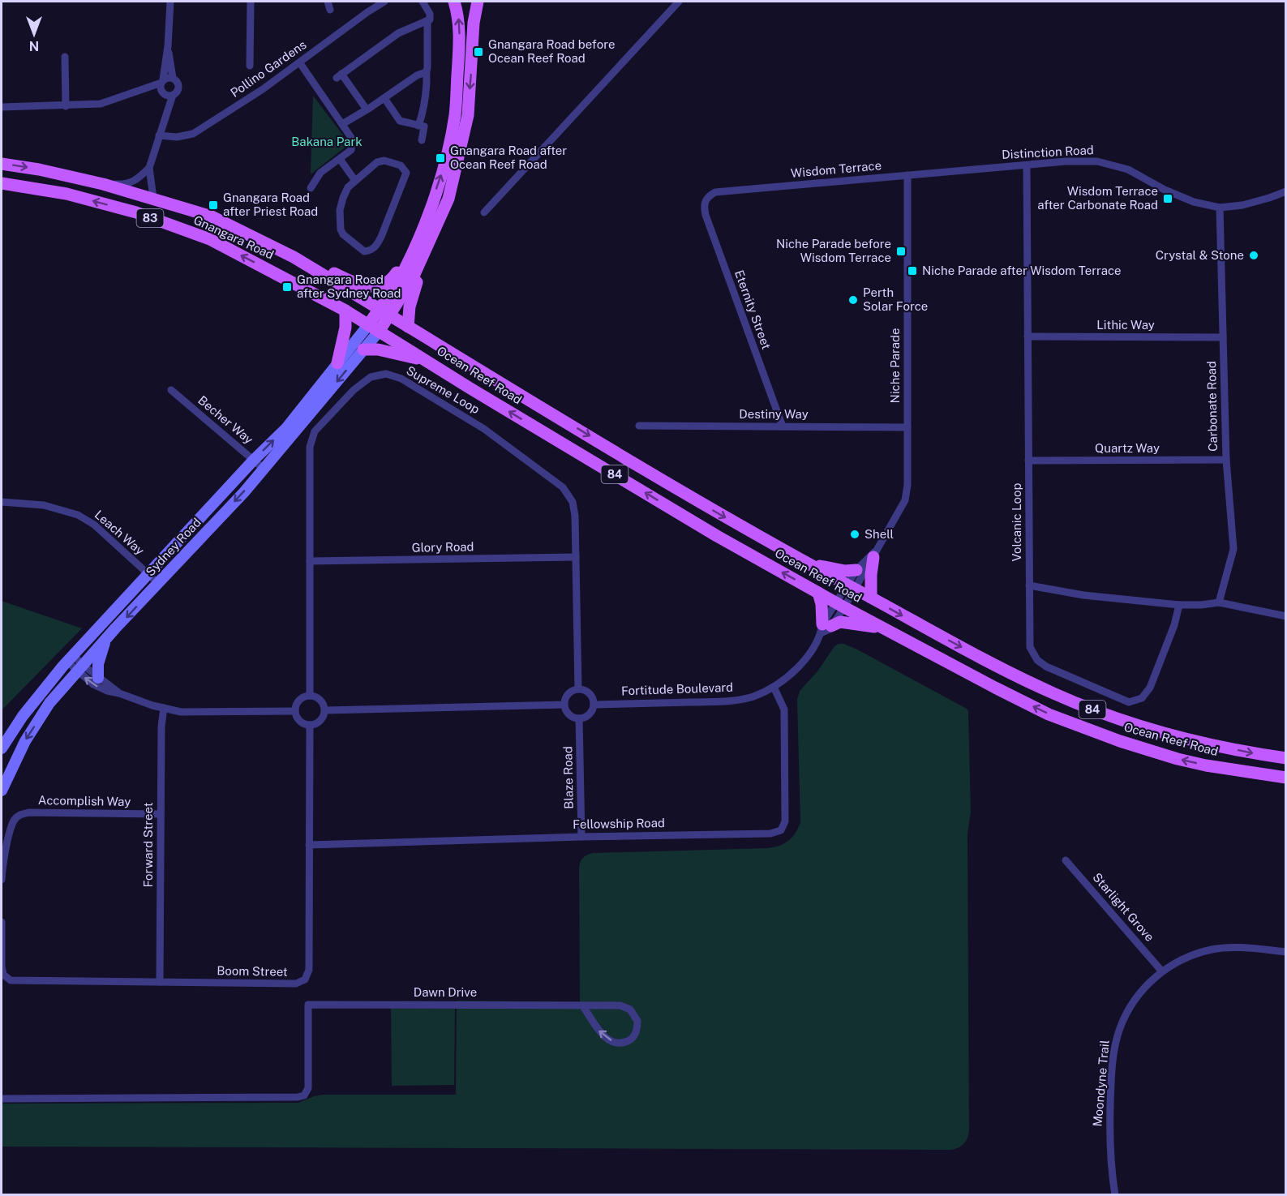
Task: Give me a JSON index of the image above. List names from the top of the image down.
{
  "streets": {
    "main road": [
      "83",
      "Gnangara Road",
      "Ocean Reef Road",
      "84"
    ],
    "street": [
      "Pollino Gardens",
      "Distinction Road",
      "Wisdom Terrace",
      "Eternity Street",
      "Lithic Way",
      "Niche Parade",
      "Supreme Loop",
      "Carbonate Road",
      "Destiny Way",
      "Becher Way",
      "Quartz Way",
      "Volcanic Loop",
      "Leach Way",
      "Sydney Road",
      "Glory Road",
      "Fortitude Boulevard",
      "Blaze Road",
      "Accomplish Way",
      "Fellowship Road",
      "Forward Street",
      "Starlight Grove",
      "Boom Street",
      "Dawn Drive",
      "Moondyne Trail"
    ]
  },
  "crossings": [
    ["Distinction Road", "Wisdom Terrace"],
    ["Distinction Road", "Carbonate Road"],
    ["Distinction Road", "Volcanic Loop"],
    ["Wisdom Terrace", "Eternity Street"],
    ["Wisdom Terrace", "Niche Parade"],
    ["83", "Gnangara Road"],
    ["83", "Ocean Reef Road"],
    ["Gnangara Road", "Ocean Reef Road"],
    ["Gnangara Road", "Sydney Road"],
    ["Eternity Street", "Destiny Way"],
    ["Lithic Way", "Carbonate Road"],
    ["Lithic Way", "Volcanic Loop"],
    ["Niche Parade", "Ocean Reef Road"],
    ["Niche Parade", "Destiny Way"],
    ["Niche Parade", "Fortitude Boulevard"],
    ["Ocean Reef Road", "Sydney Road"],
    ["Ocean Reef Road", "Fortitude Boulevard"],
    ["Supreme Loop", "Glory Road"],
    ["Supreme Loop", "Fortitude Boulevard"],
    ["Supreme Loop", "Blaze Road"],
    ["Supreme Loop", "Boom Street"],
    ["Carbonate Road", "Quartz Way"],
    ["Becher Way", "Sydney Road"],
    ["Quartz Way", "Volcanic Loop"],
    ["Leach Way", "Sydney Road"],
    ["Fortitude Boulevard", "Blaze Road"],
    ["Fortitude Boulevard", "Fellowship Road"],
    ["Blaze Road", "Fellowship Road"],
    ["Accomplish Way", "Forward Street"],
    ["Fellowship Road", "Boom Street"],
    ["Forward Street", "Boom Street"],
    ["Starlight Grove", "Moondyne Trail"]
  ],
  "parks": ["Bakana Park"],
  "places": {
    "transit": [
      "Gnangara Road before Ocean Reef Road",
      "Gnangara Road after Ocean Reef Road",
      "Wisdom Terrace after Carbonate Road",
      "Gnangara Road after Priest Road",
      "Niche Parade before Wisdom Terrace",
      "Niche Parade after Wisdom Terrace",
      "Gnangara Road after Sydney Road"
    ],
    "other": ["Crystal & Stone", "Perth Solar Force", "Shell"]
  },
  "north": "bottom"
}
